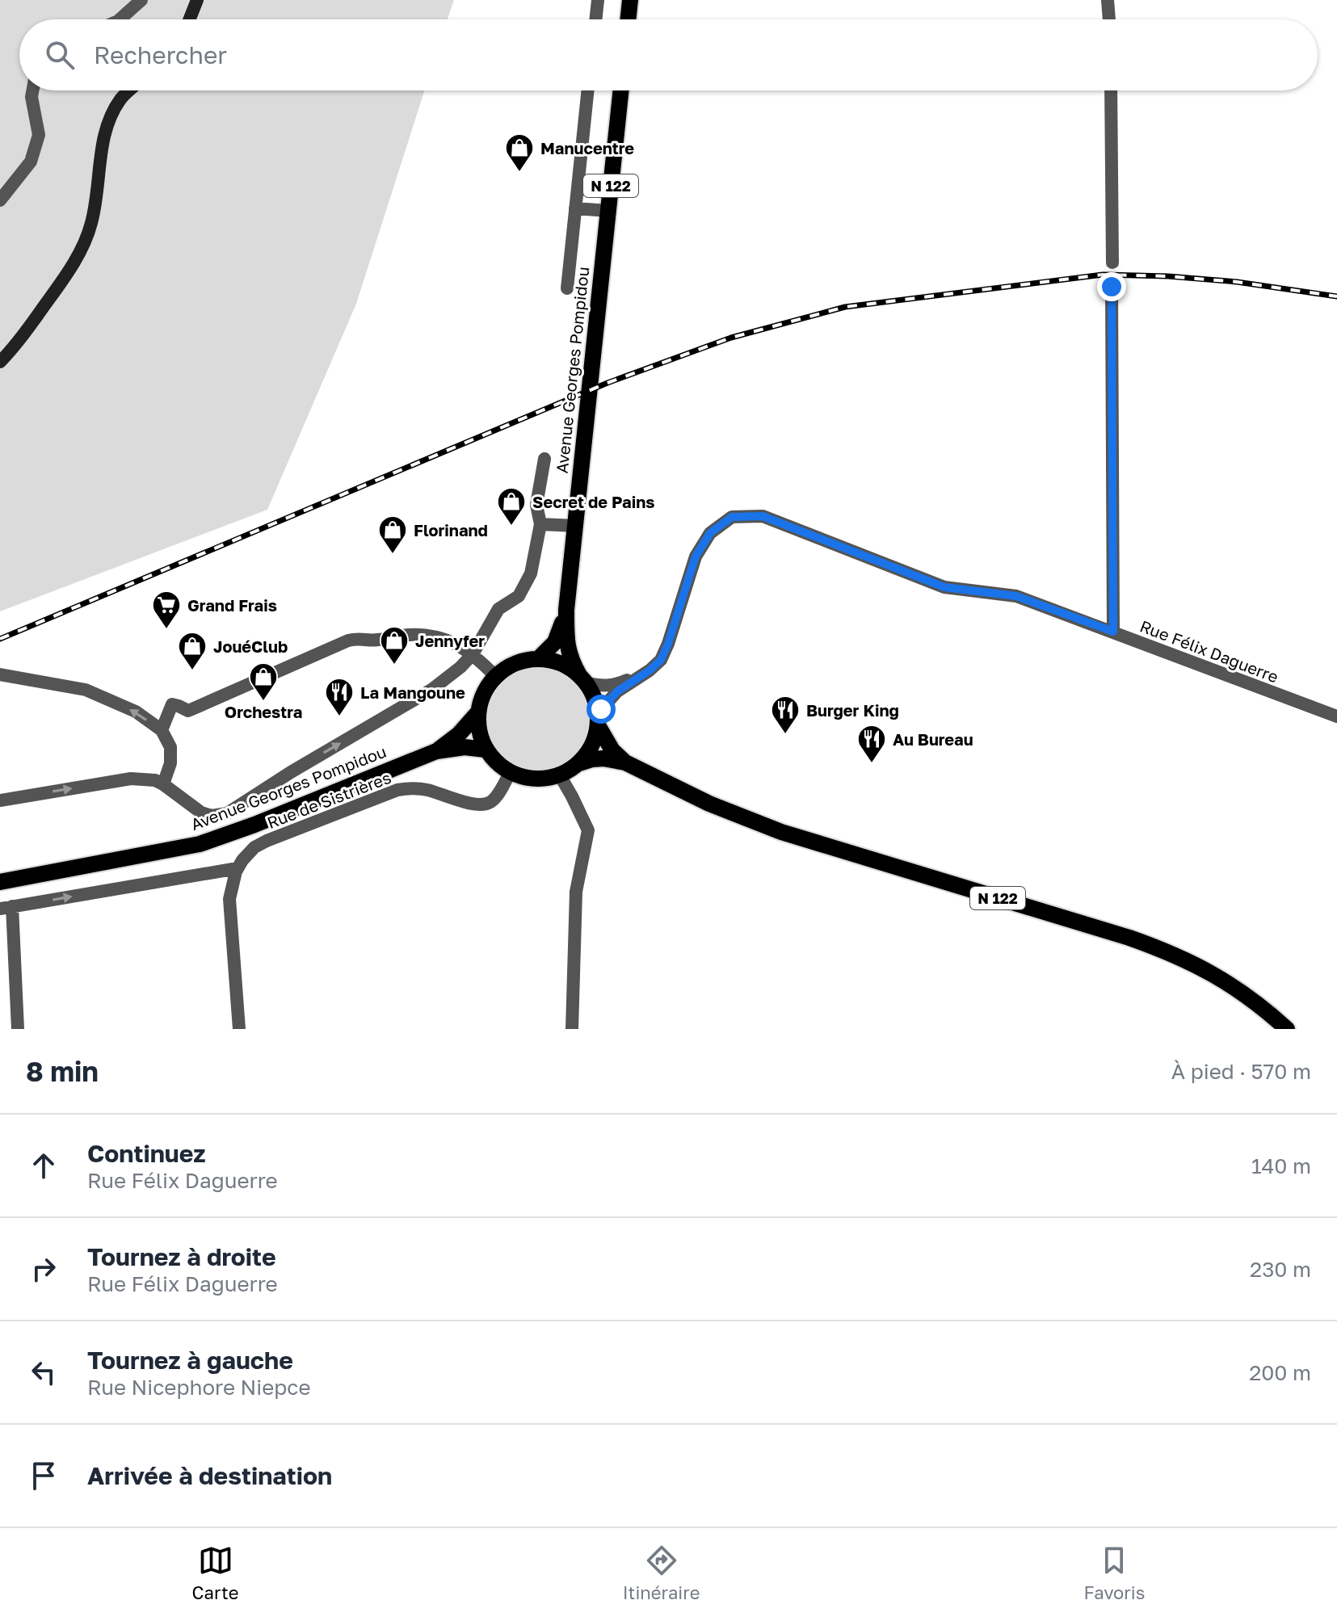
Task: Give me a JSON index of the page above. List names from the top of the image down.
{
  "streets": {
    "main road": ["N 122", "Avenue Georges Pompidou"],
    "street": ["Rue Félix Daguerre", "Rue de Sistrières"]
  },
  "crossings": [
    ["N 122", "Avenue Georges Pompidou"],
    ["N 122", "Rue Félix Daguerre"],
    ["N 122", "Rue de Sistrières"],
    ["Avenue Georges Pompidou", "Rue Félix Daguerre"],
    ["Avenue Georges Pompidou", "Rue de Sistrières"],
    ["Rue Félix Daguerre", "Rue de Sistrières"]
  ],
  "places": {
    "shop": [
      "Manucentre",
      "Secret de Pains",
      "Florinand",
      "Jennyfer",
      "JouéClub",
      "Orchestra"
    ],
    "supermarket": ["Grand Frais"],
    "restaurant": ["La Mangoune", "Burger King", "Au Bureau"]
  },
  "page": {
    "search": "Rechercher",
    "heading": ["8 min", "À pied · 570 m"],
    "list": [
      ["Continuez", "Rue Félix Daguerre", "140 m"],
      ["Tournez à droite", "Rue Félix Daguerre", "230 m"],
      ["Tournez à gauche", "Rue Nicephore Niepce", "200 m"],
      "Arrivée à destination"
    ],
    "nav": ["Carte", "Itinéraire", "Favoris"]
  }
}
